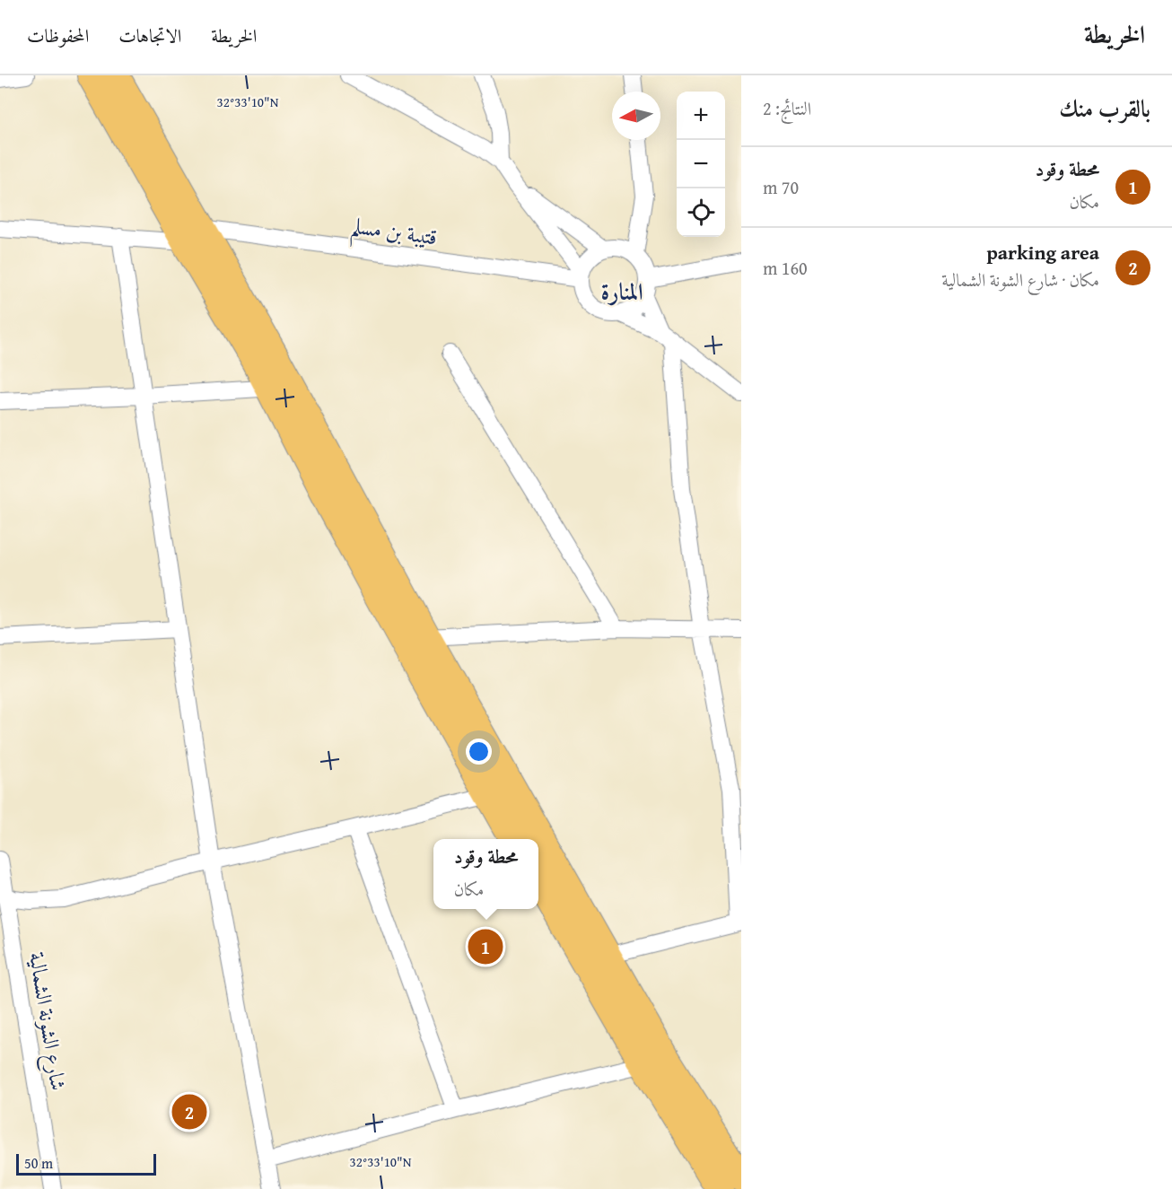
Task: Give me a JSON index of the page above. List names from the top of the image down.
{
  "streets": {
    "street": ["قتيبة بن مسلم", "شارع الشونة الشمالية"]
  },
  "districts": ["المنارة"],
  "scale_bar": "50 m",
  "north": "left",
  "page": {
    "header": "الخريطة",
    "nav": ["الخريطة", "الاتجاهات", "المحفوظات"],
    "heading": ["بالقرب منك", "النتائج: 2"],
    "map_buttons": ["+", "−"],
    "list": [
      {
        "mark": "1",
        "name": "محطة وقود",
        "note": "مكان",
        "value": "70 m"
      },
      {
        "mark": "2",
        "name": "parking area",
        "note": "مكان · شارع الشونة الشمالية",
        "value": "160 m"
      }
    ],
    "popup": ["محطة وقود", "مكان"],
    "pins": ["1", "2"],
    "scale": "50 m"
  },
  "coordinates": ["32°33'10\"N"]
}
